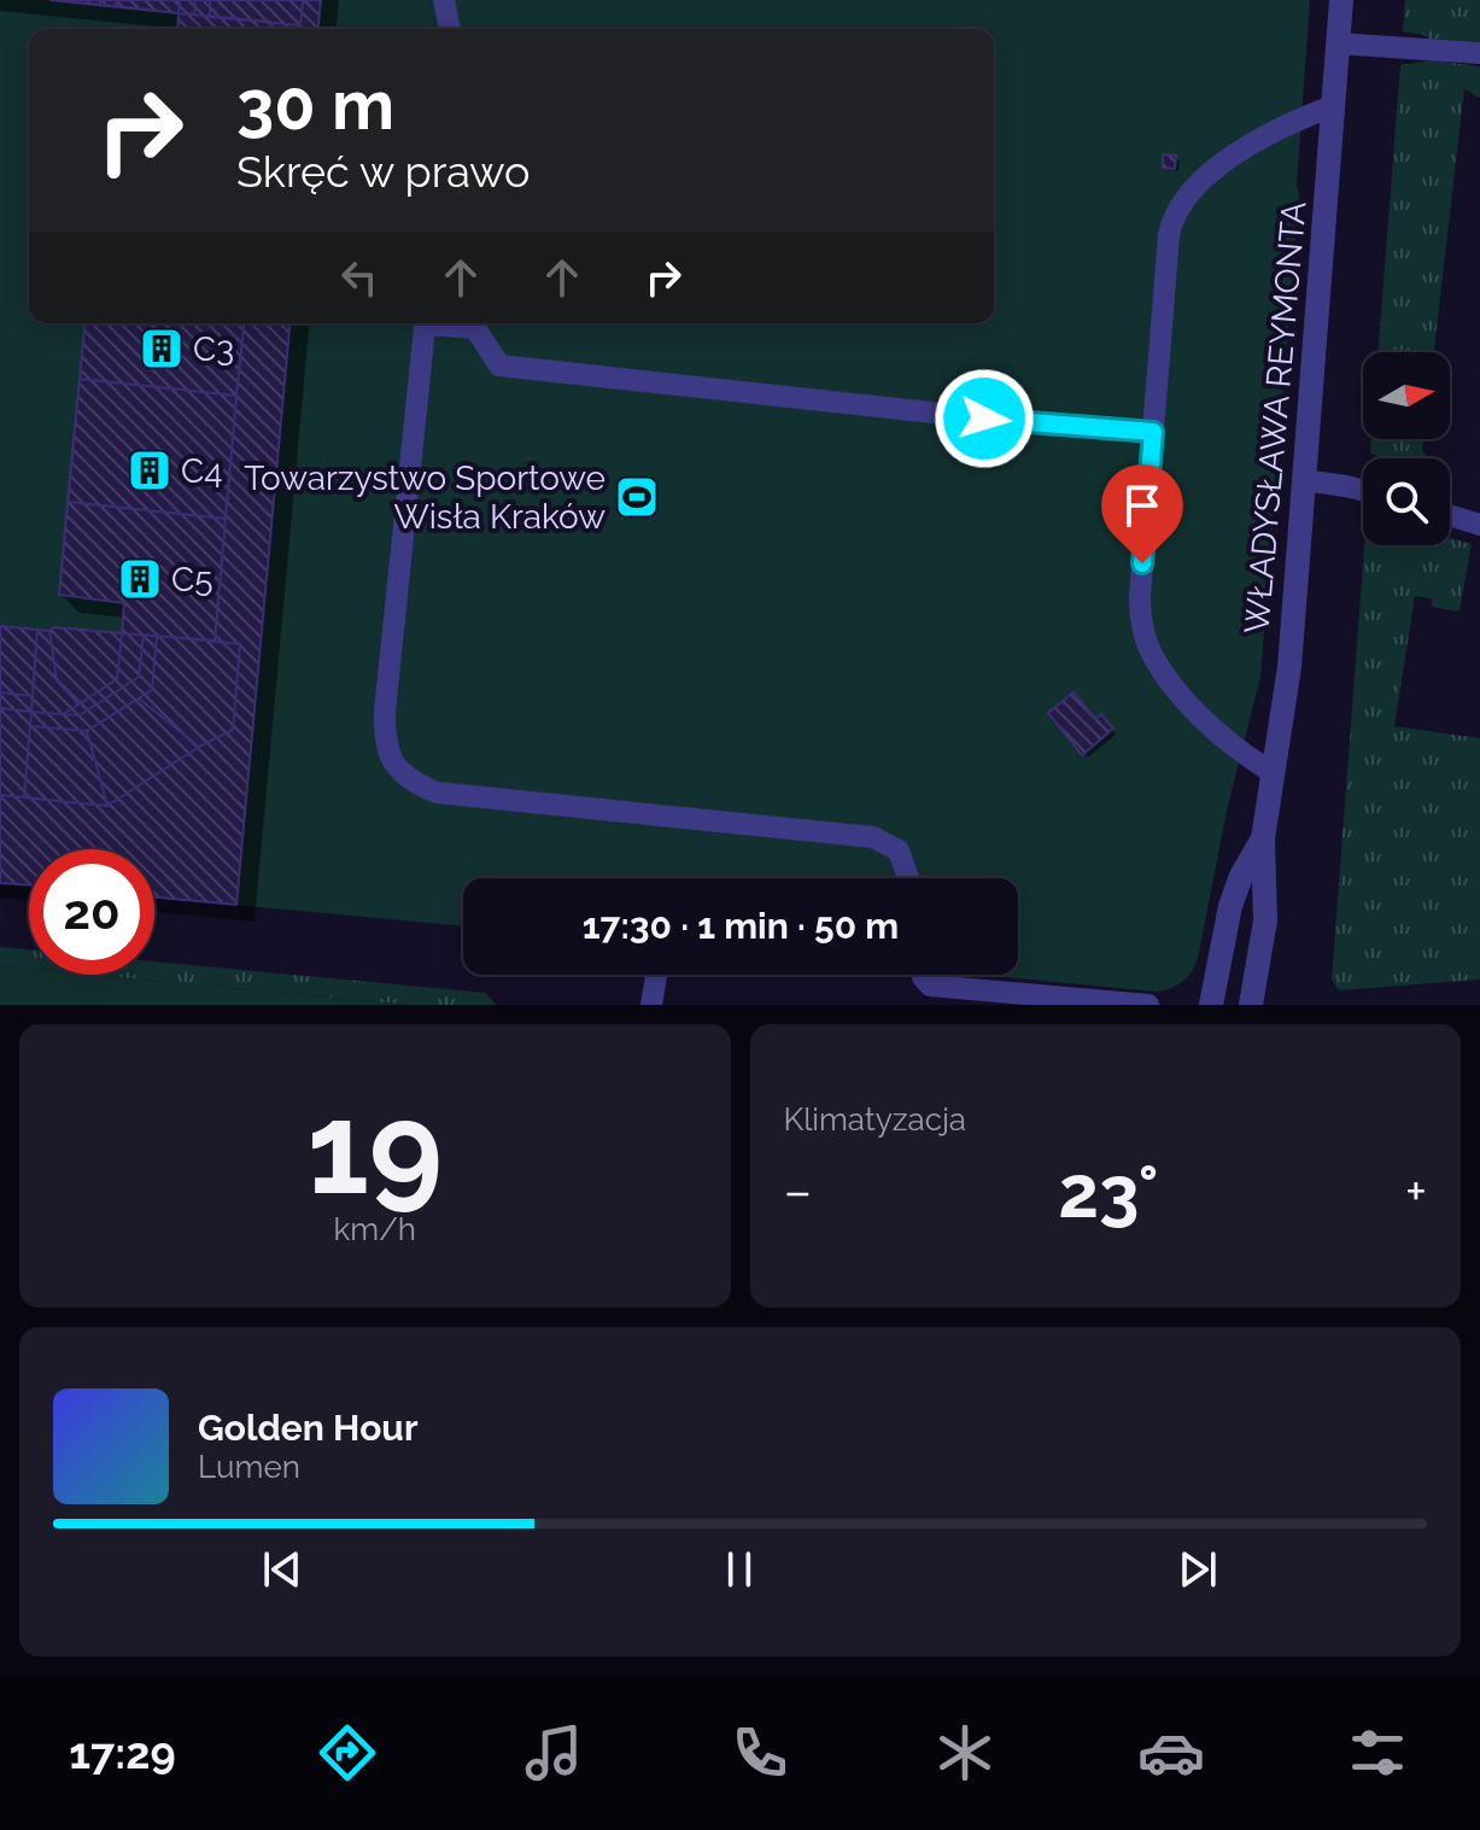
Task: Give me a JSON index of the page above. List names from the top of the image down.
{
  "streets": {
    "street": ["WŁADYSŁAWA REYMONTA"]
  },
  "places": {
    "building": ["C3", "C4", "C5"],
    "sports": ["Towarzystwo Sportowe Wisła Kraków"]
  },
  "north": "right",
  "page": {
    "turn": ["30 m", "Skręć w prawo"],
    "limit": "20",
    "trip": "17:30 · 1 min · 50 m",
    "tile": [
      ["19", "km/h"],
      "Klimatyzacja"
    ],
    "heat": ["−", "23°", "+"],
    "song": ["Golden Hour", "Lumen"],
    "tabs": "17:29"
  }
}
